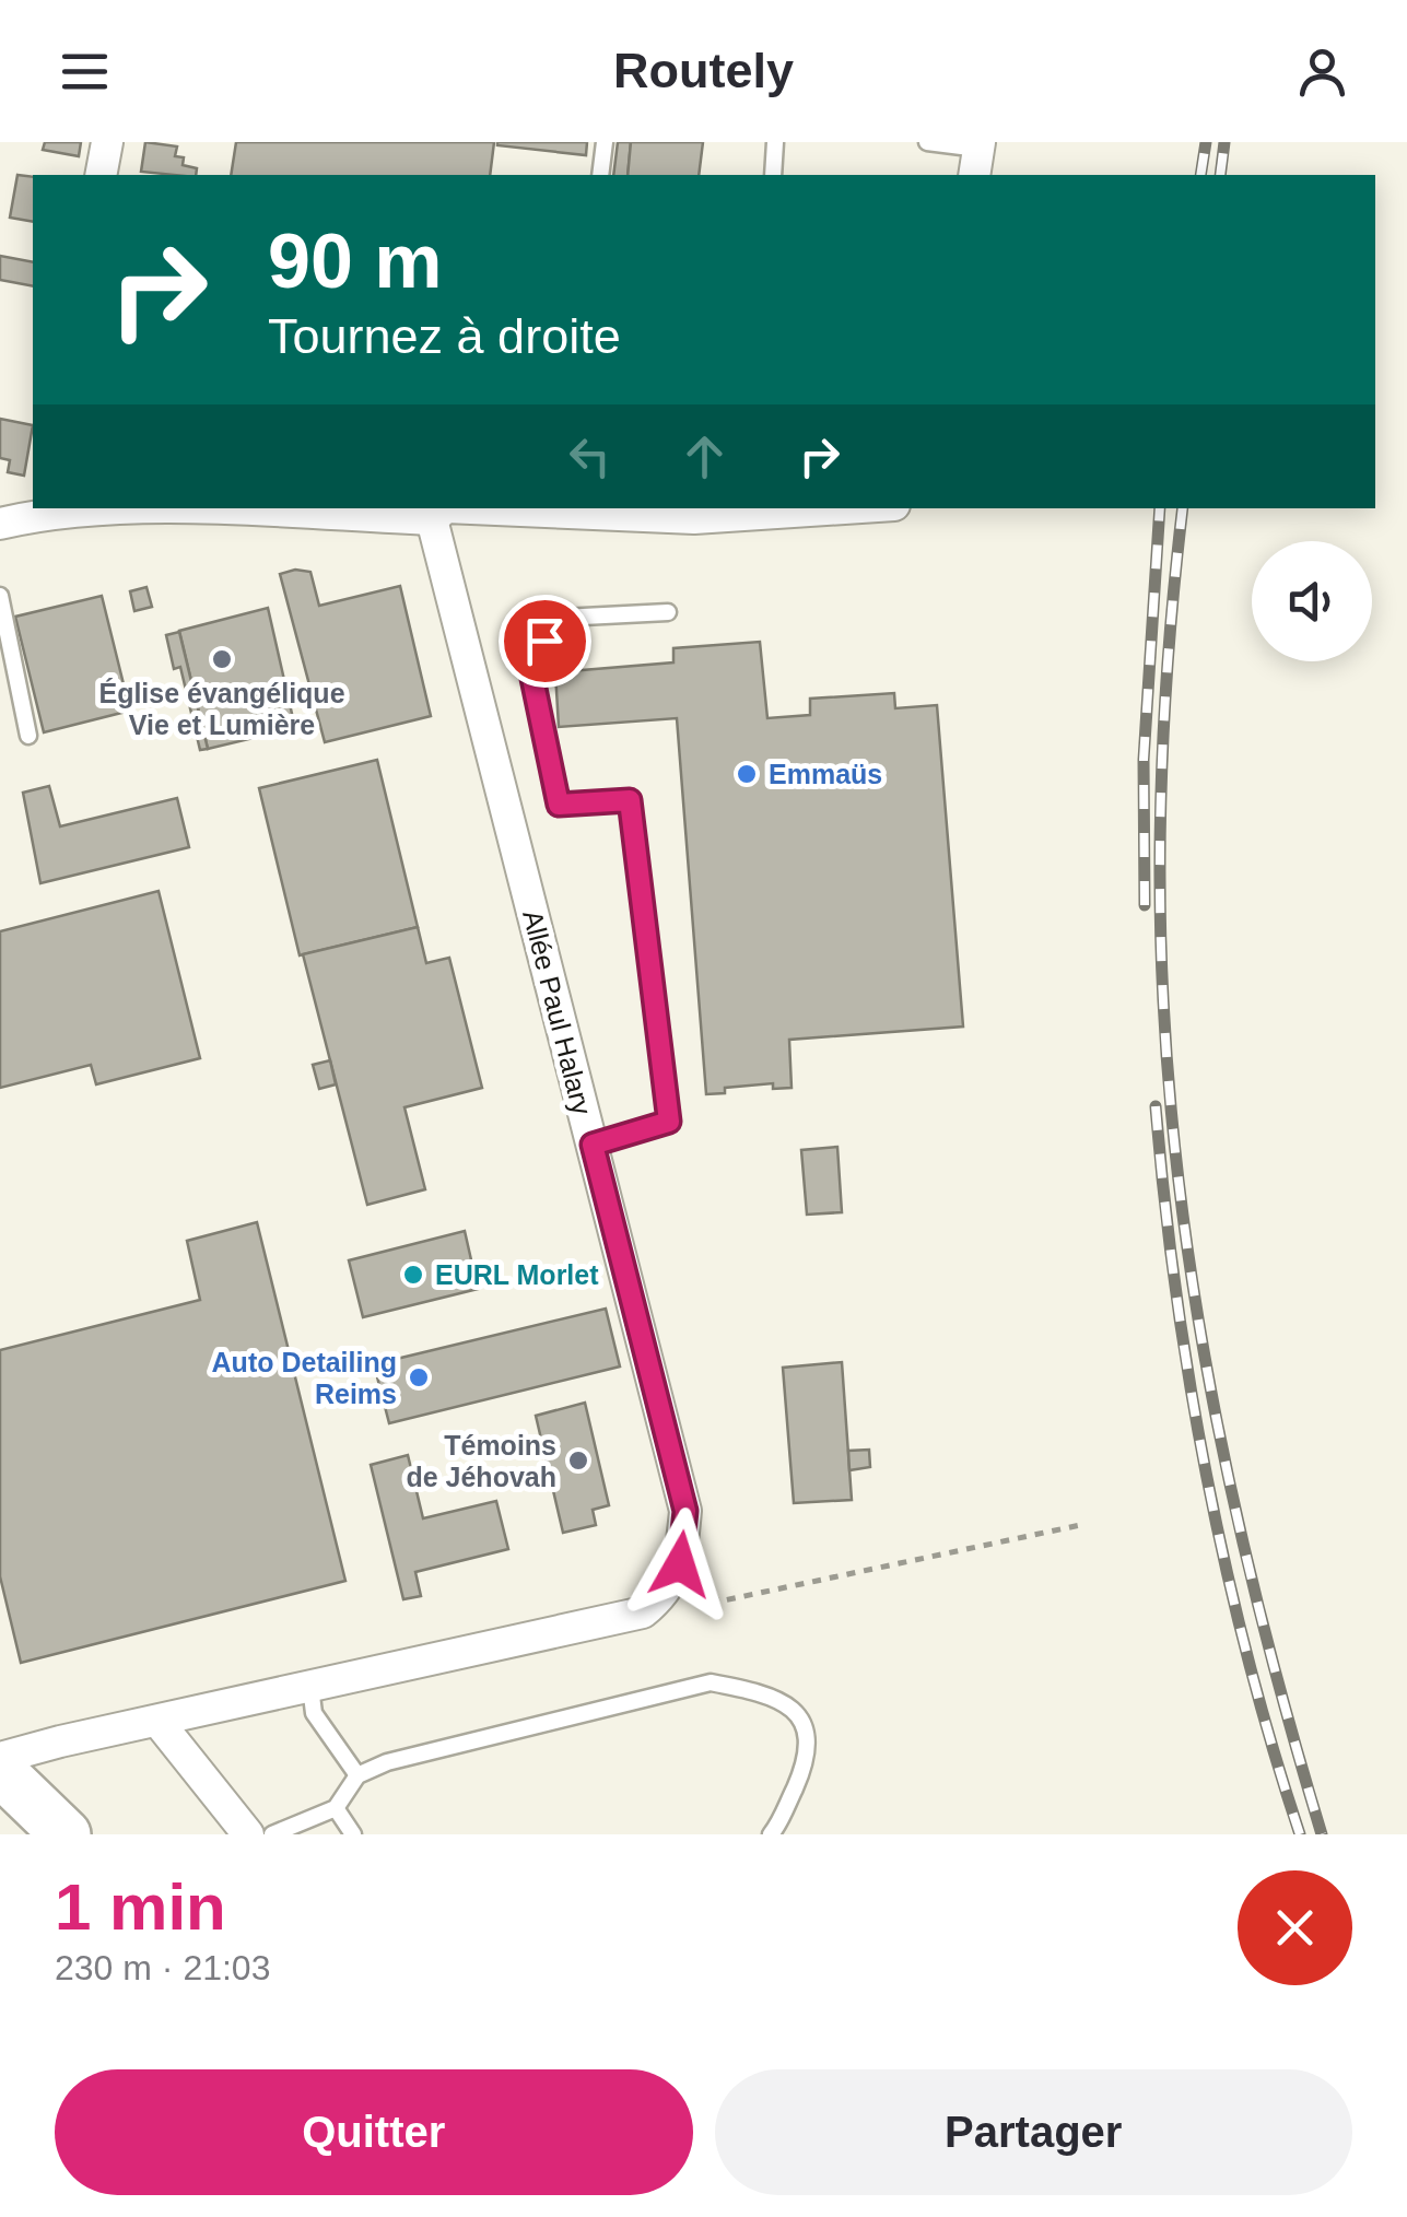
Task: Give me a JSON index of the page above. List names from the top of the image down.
{
  "streets": {
    "street": ["Allée Paul Halary"]
  },
  "places": [
    "Église évangélique Vie et Lumière",
    "Emmaüs",
    "EURL Morlet",
    "Auto Detailing Reims",
    "Témoins de Jéhovah"
  ],
  "page": {
    "header": "Routely",
    "turn": ["90 m", "Tournez à droite"],
    "heading": ["1 min", "230 m · 21:03"],
    "buttons": ["Quitter", "Partager"]
  }
}
